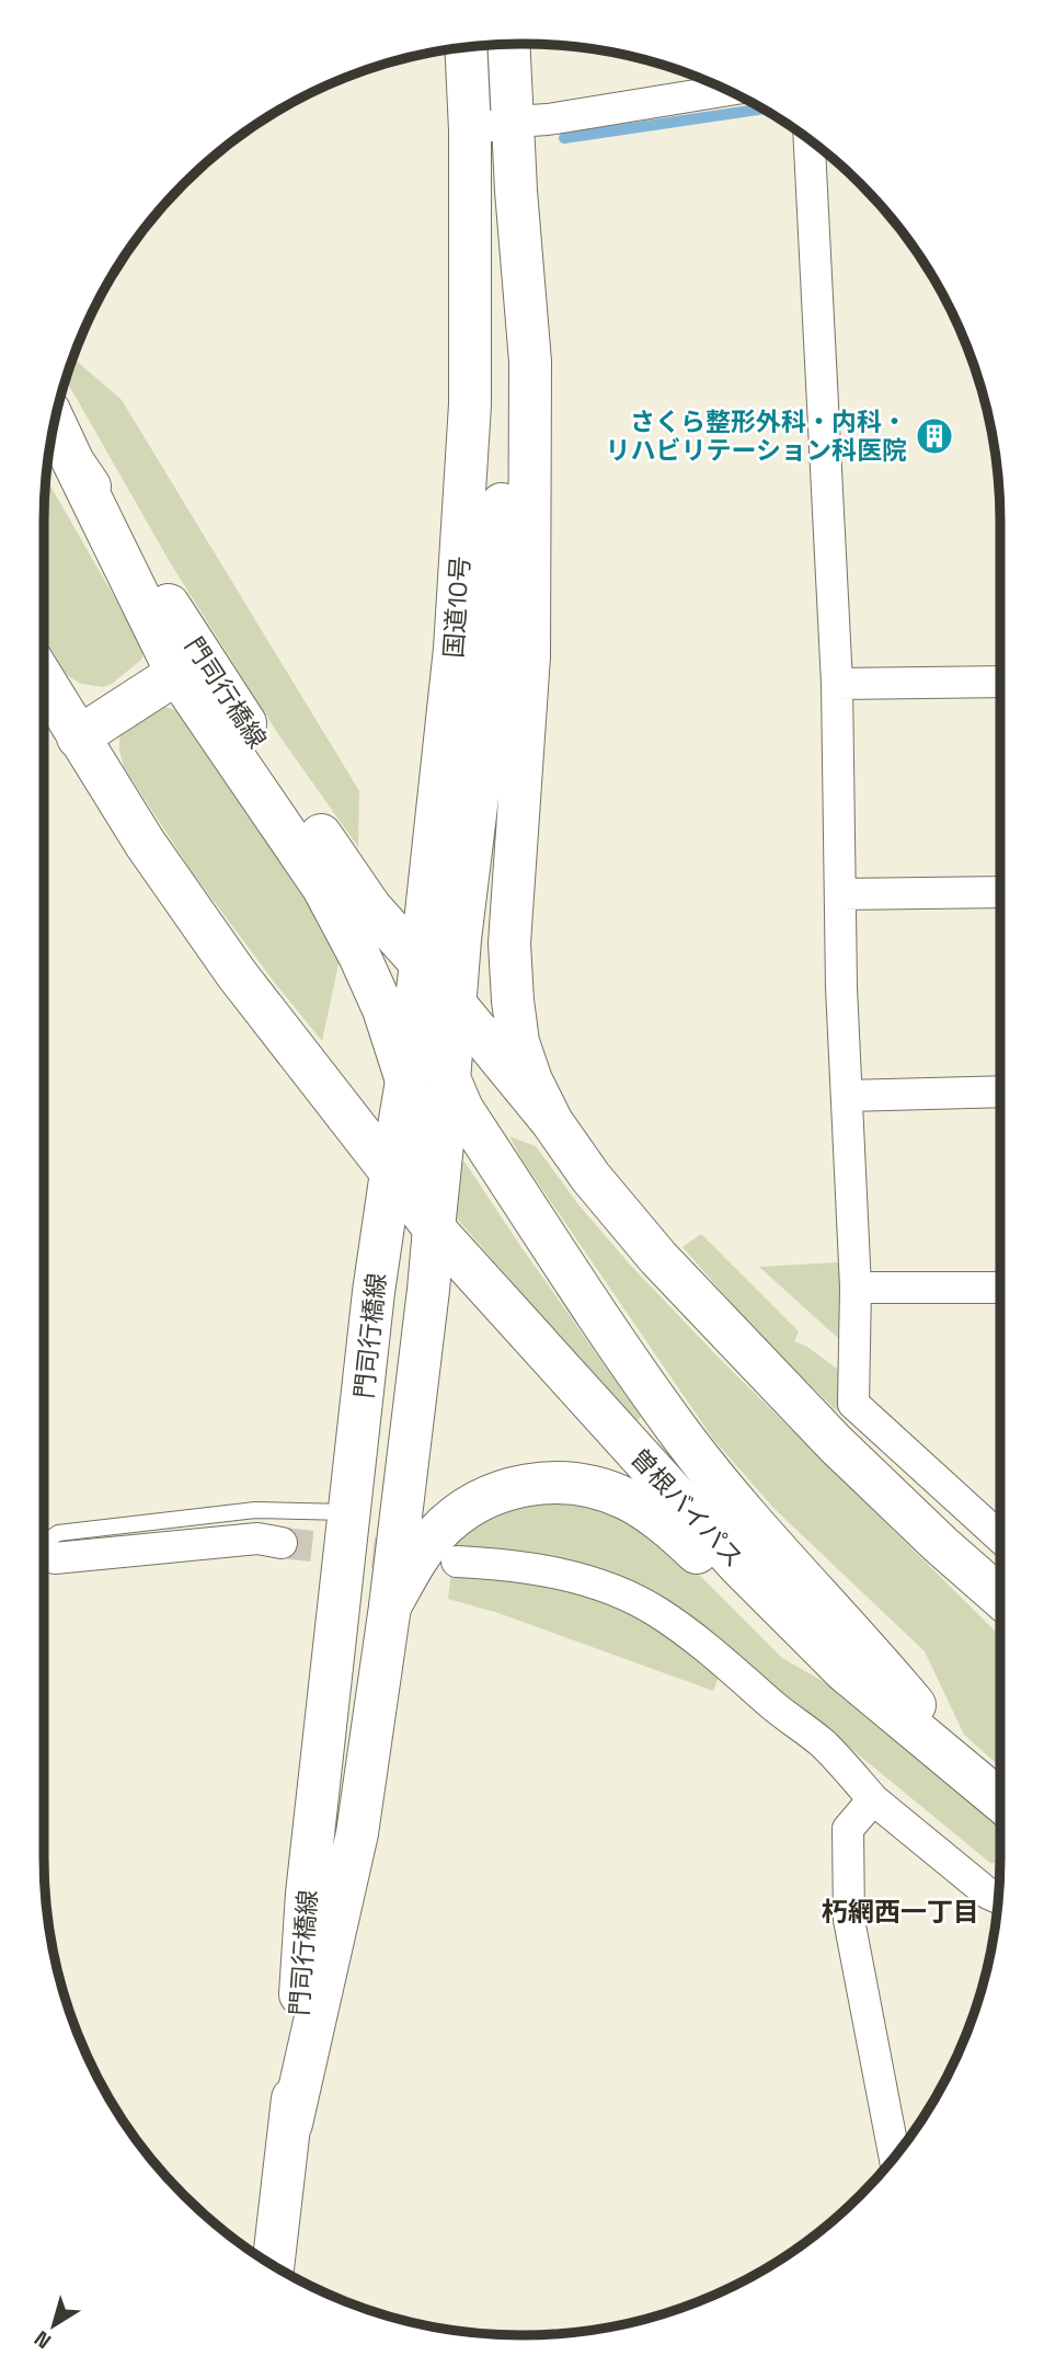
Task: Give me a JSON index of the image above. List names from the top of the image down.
{
  "streets": {
    "main road": ["国道10号", "門司行橋線", "曽根バイパス"]
  },
  "crossings": [
    ["国道10号", "門司行橋線"],
    ["国道10号", "曽根バイパス"],
    ["門司行橋線", "曽根バイパス"]
  ],
  "districts": ["朽網西一丁目"],
  "places": {
    "building": ["さくら整形外科・内科・ リハビリテーション科医院"]
  },
  "north": "bottom left"
}
